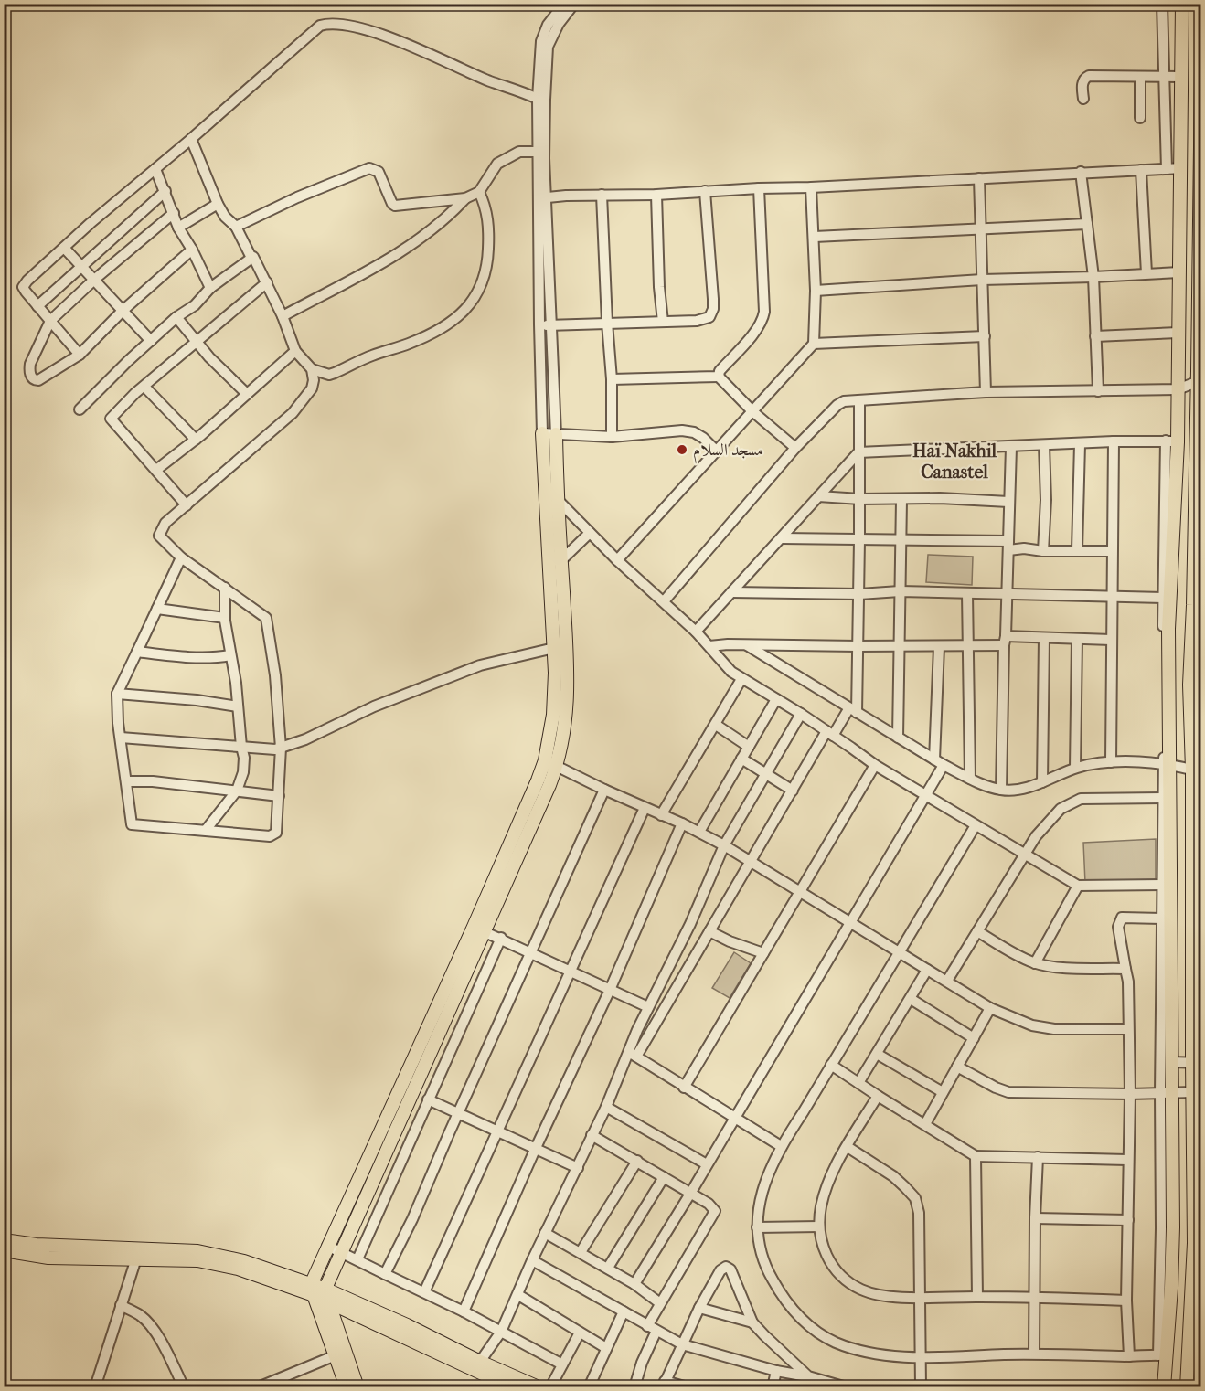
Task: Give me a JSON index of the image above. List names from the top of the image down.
{
  "districts": ["Haï Nakhil Canastel"],
  "places": ["مسجد السلام"]
}
